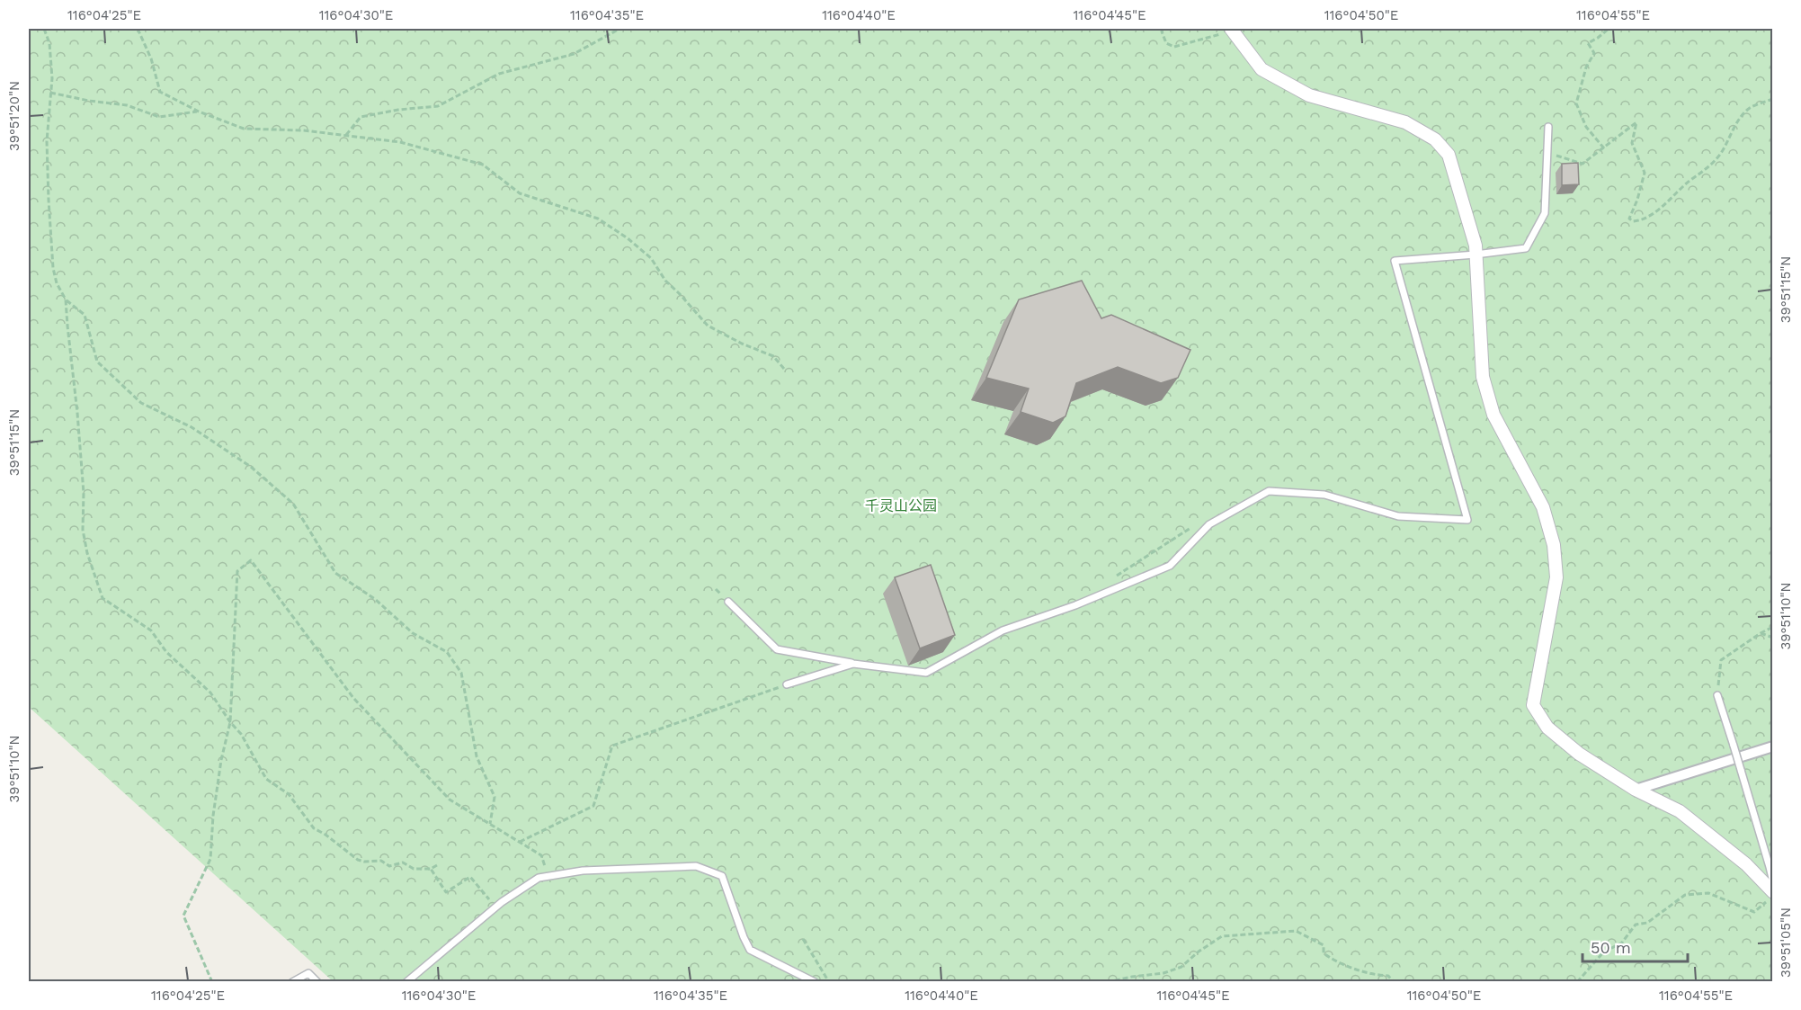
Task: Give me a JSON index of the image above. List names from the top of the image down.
{
  "parks": ["千灵山公园"],
  "scale_bar": "50 m",
  "coordinates": [
    "116°04'25\"E",
    "116°04'30\"E",
    "116°04'35\"E",
    "116°04'40\"E",
    "116°04'45\"E",
    "116°04'50\"E",
    "116°04'55\"E",
    "39°51'20\"N",
    "39°51'15\"N",
    "39°51'10\"N",
    "39°51'05\"N"
  ]
}
